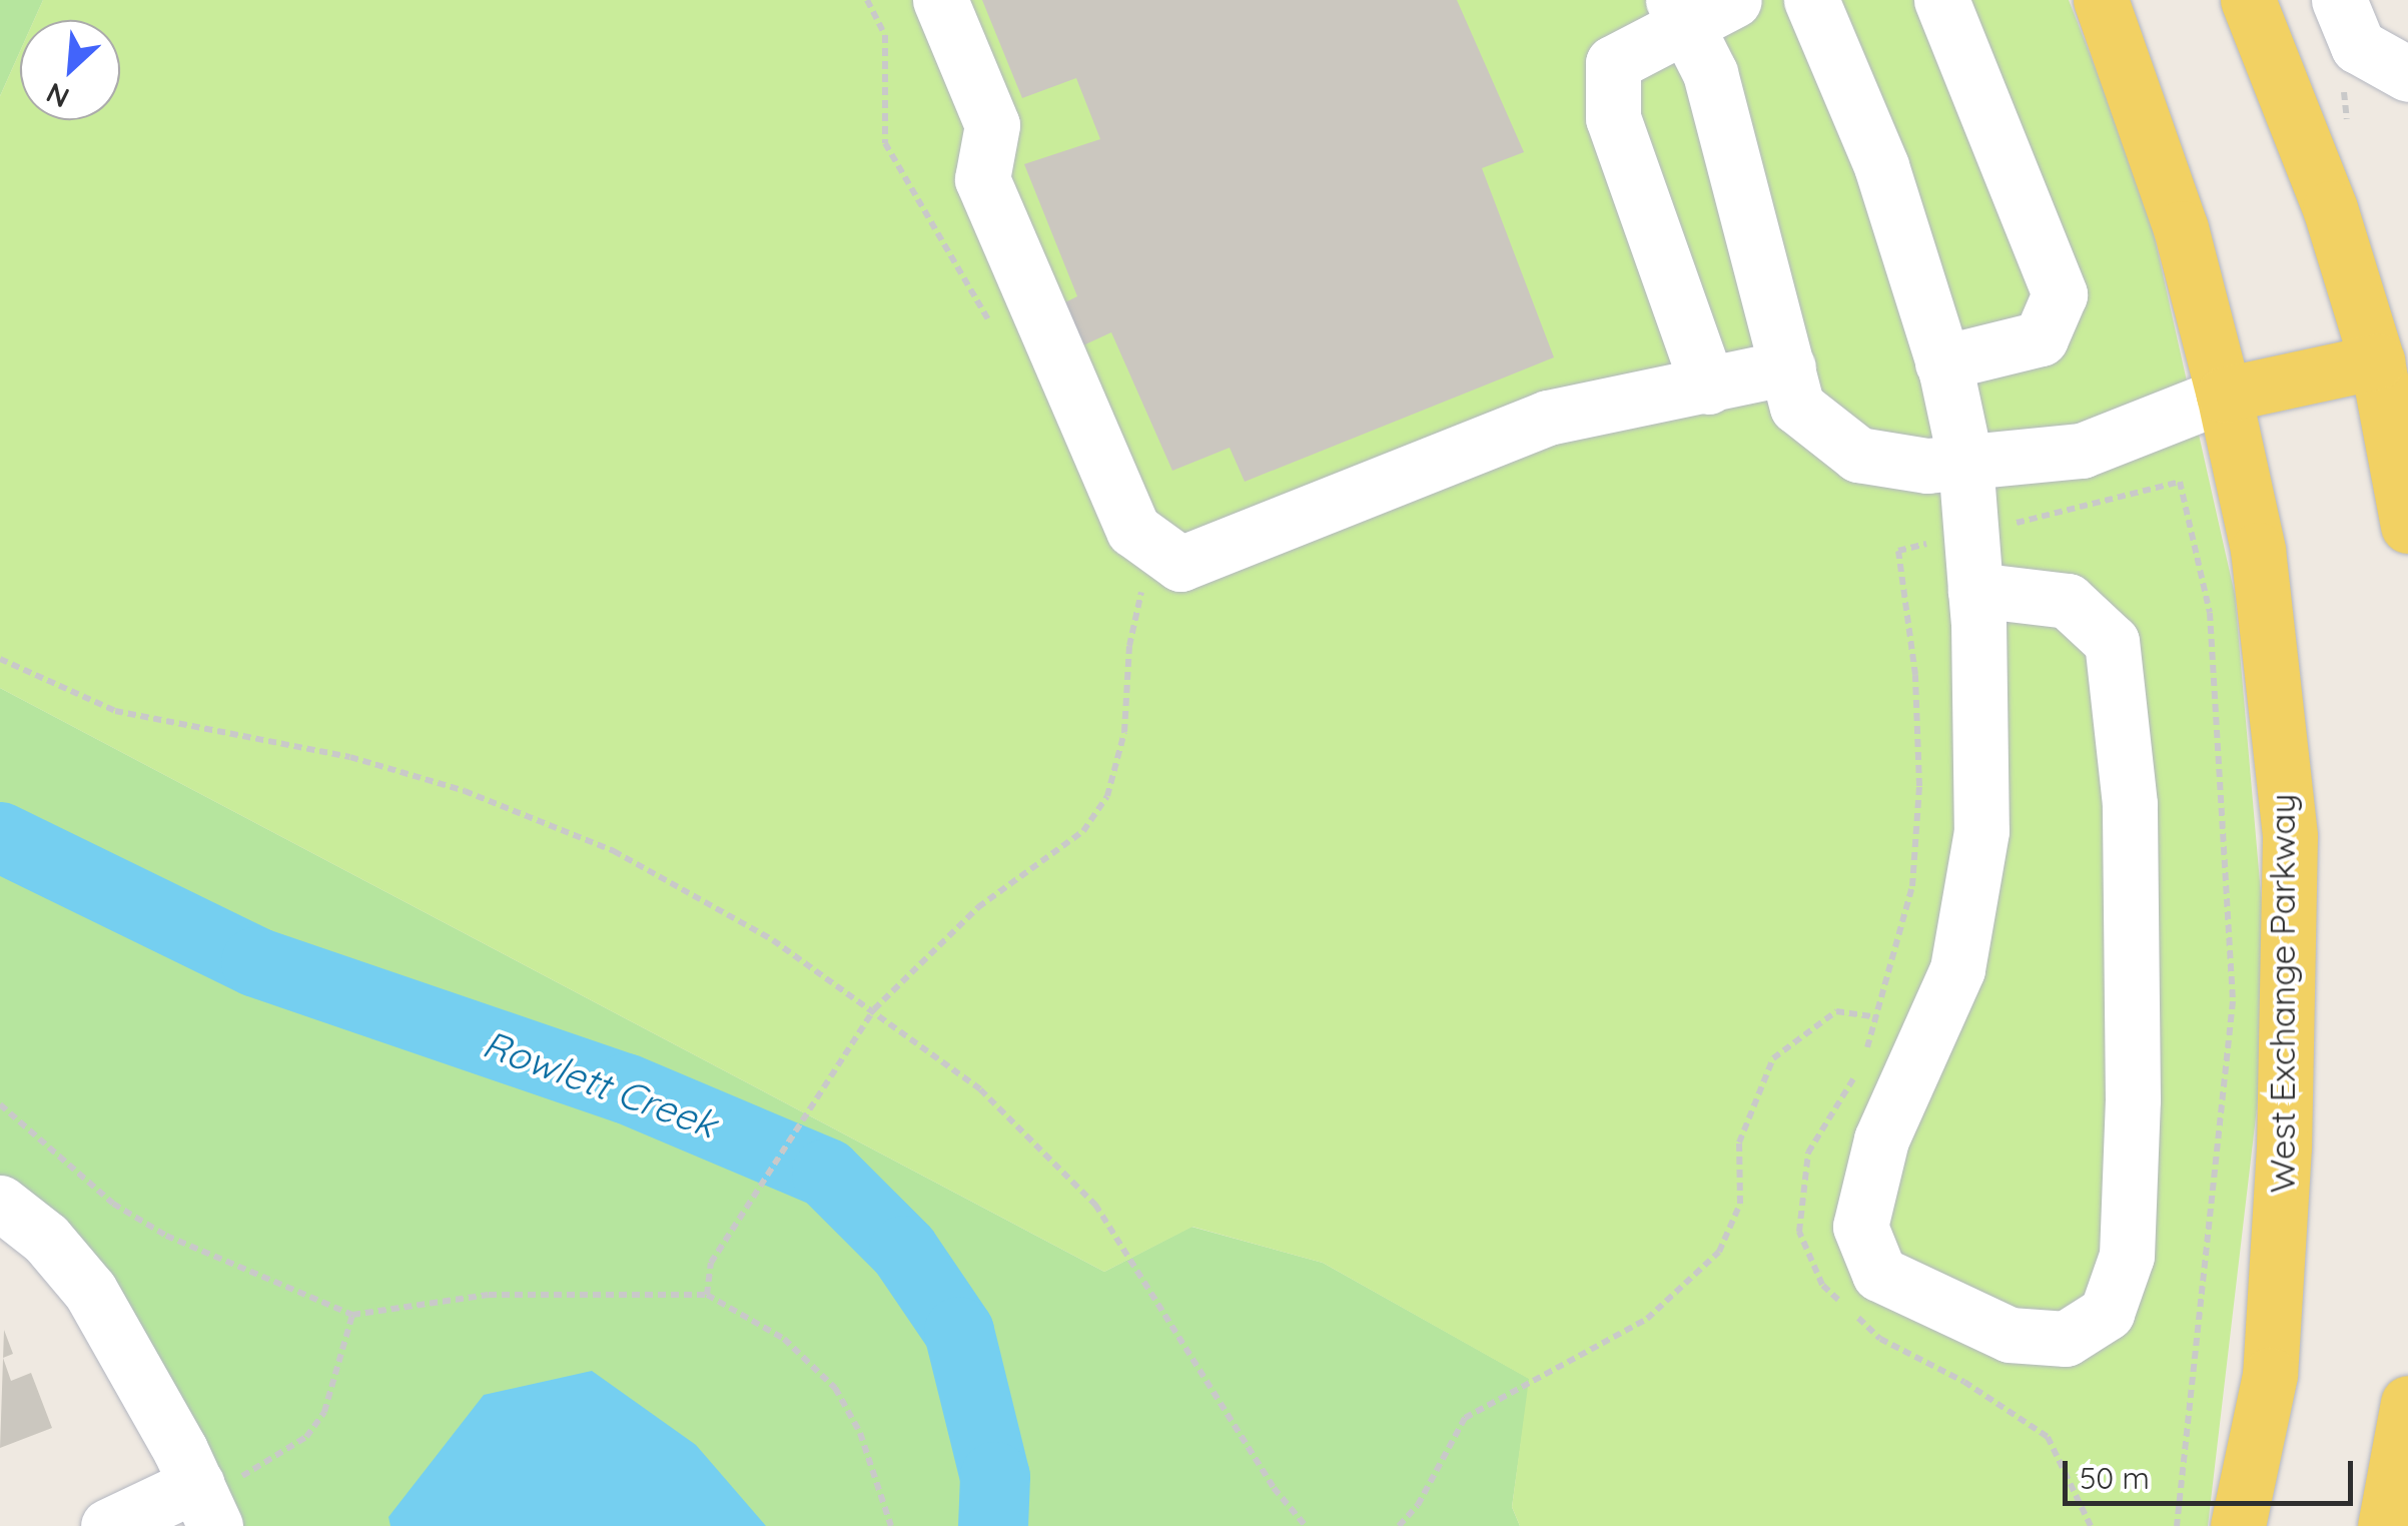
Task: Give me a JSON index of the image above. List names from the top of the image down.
{
  "streets": {
    "main road": ["West Exchange Parkway"]
  },
  "water": ["Rowlett Creek"],
  "scale_bar": "50 m",
  "north": "bottom left"
}
